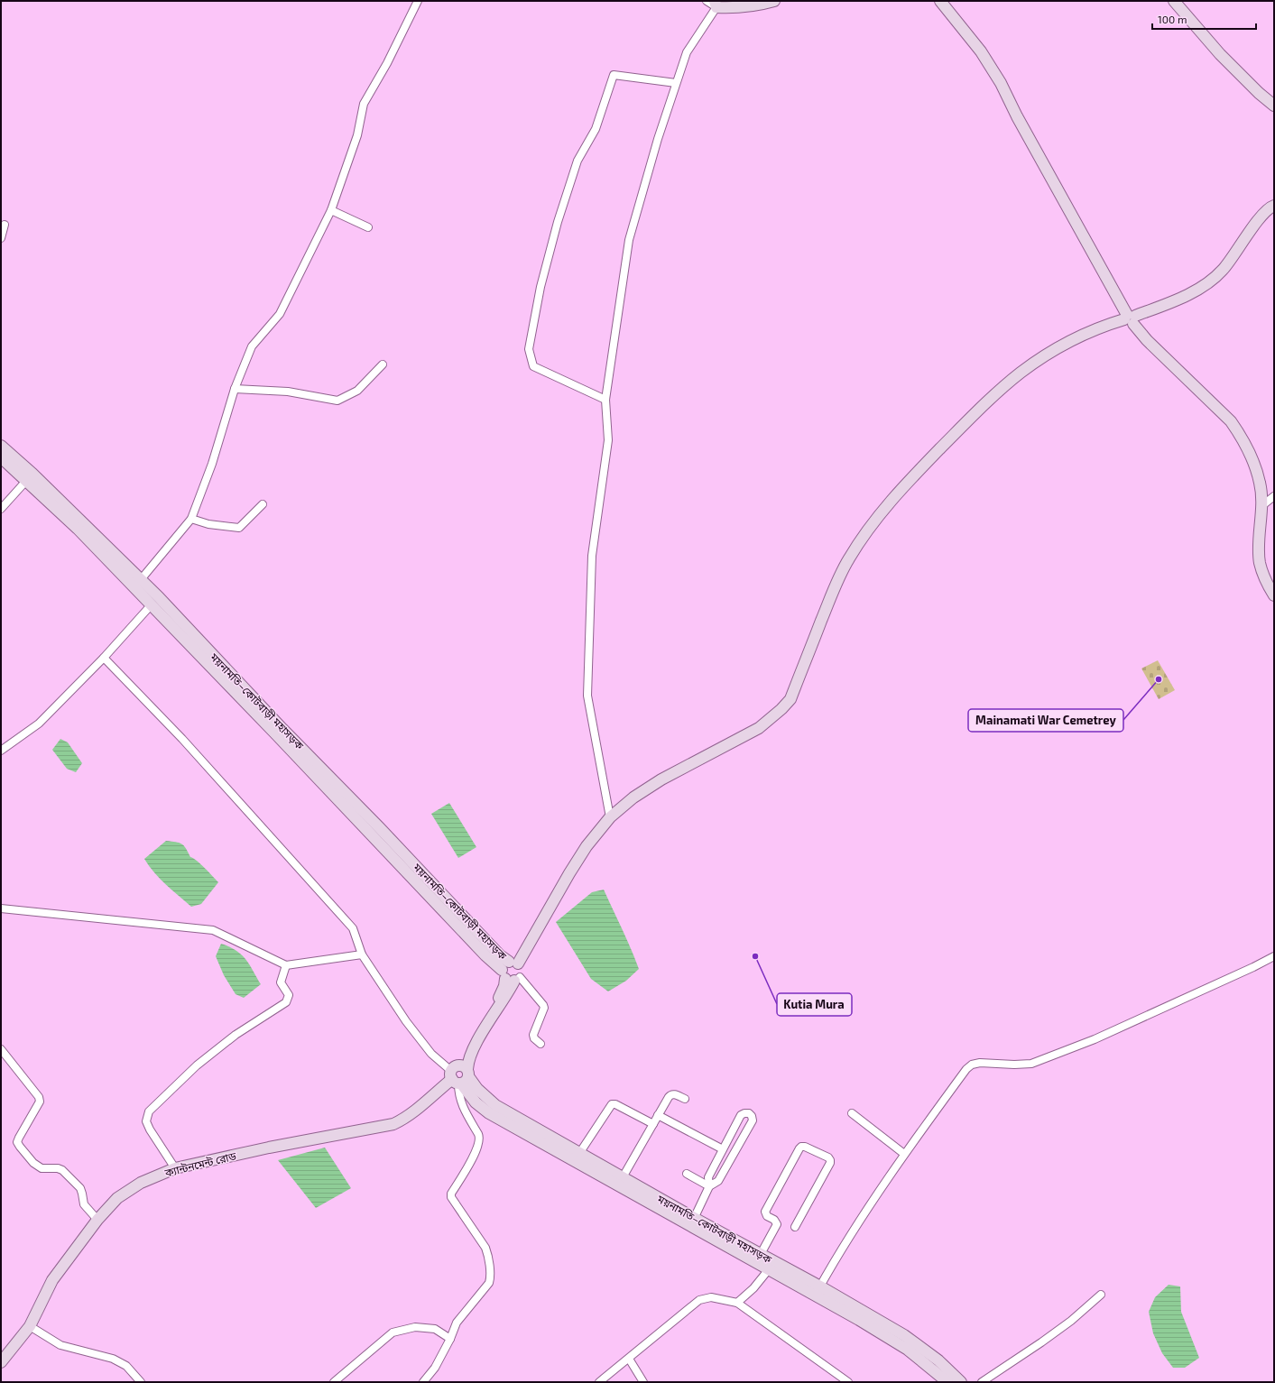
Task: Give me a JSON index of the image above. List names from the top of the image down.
{
  "streets": {
    "main road": ["ময়নামতি–কোটবাড়ী মহাসড়ক", "ক্যান্টনমেন্ট রোড"]
  },
  "crossings": [
    ["ময়নামতি–কোটবাড়ী মহাসড়ক", "ক্যান্টনমেন্ট রোড"]
  ],
  "places": ["Mainamati War Cemetrey", "Kutia Mura"],
  "scale_bar": "100 m"
}
